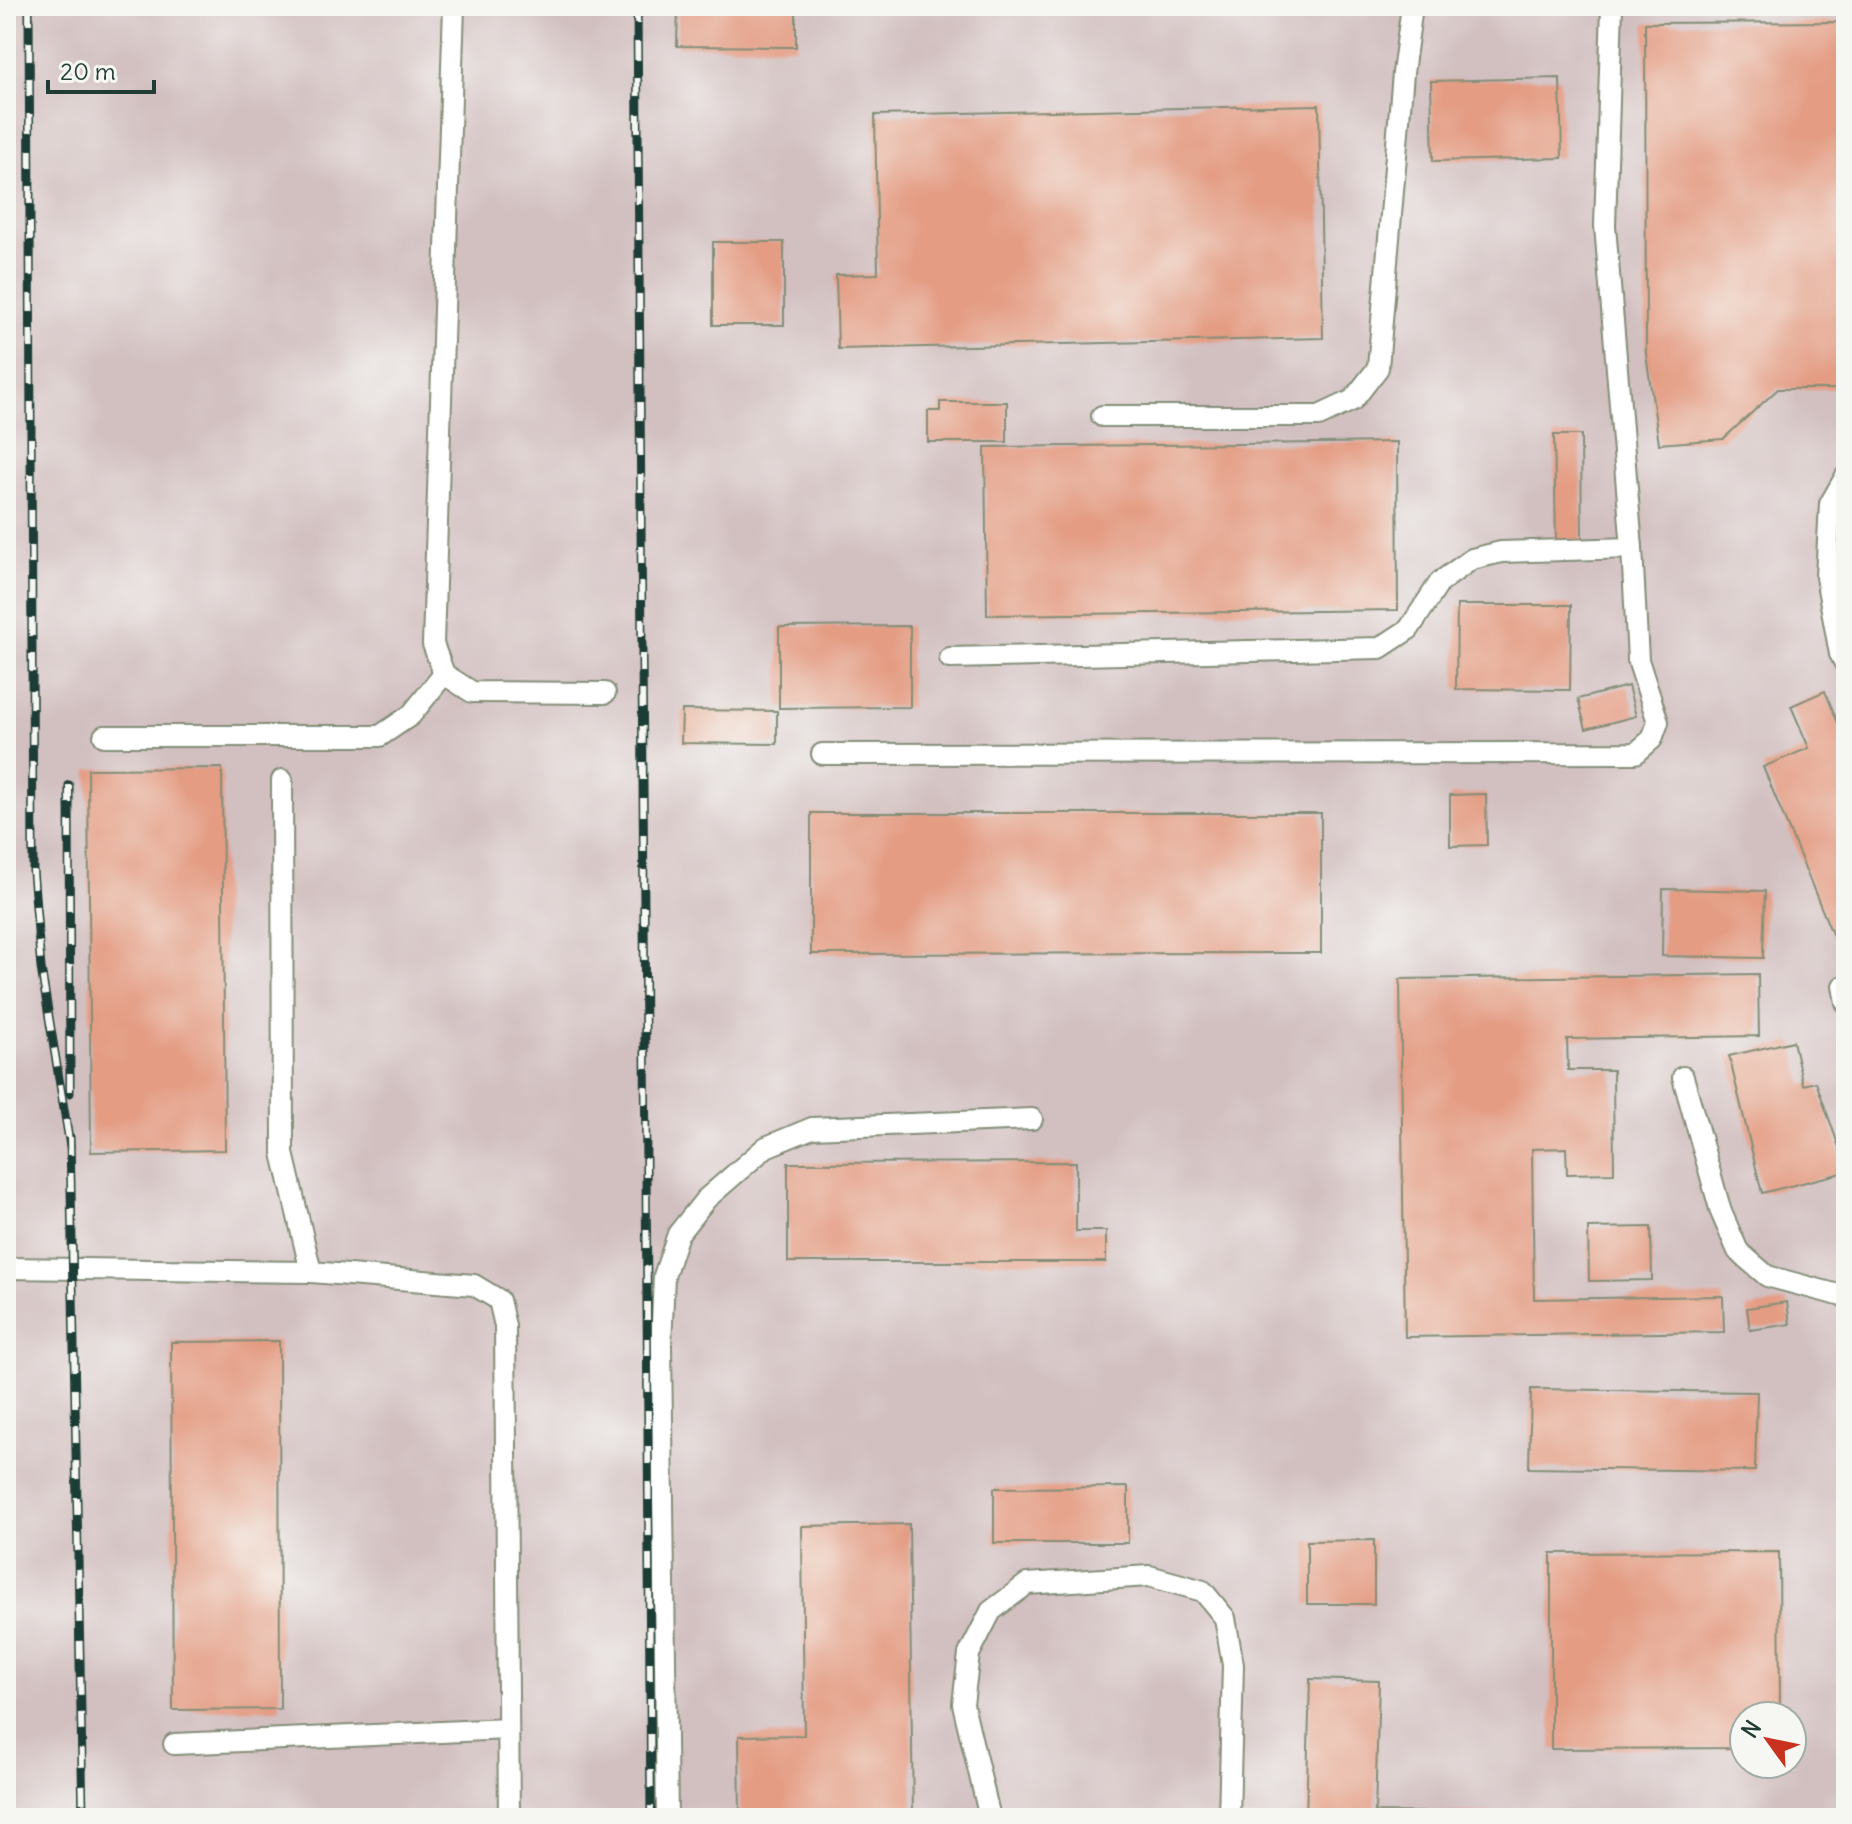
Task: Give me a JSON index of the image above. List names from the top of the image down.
{
  "scale_bar": "20 m",
  "north": "top left"
}
